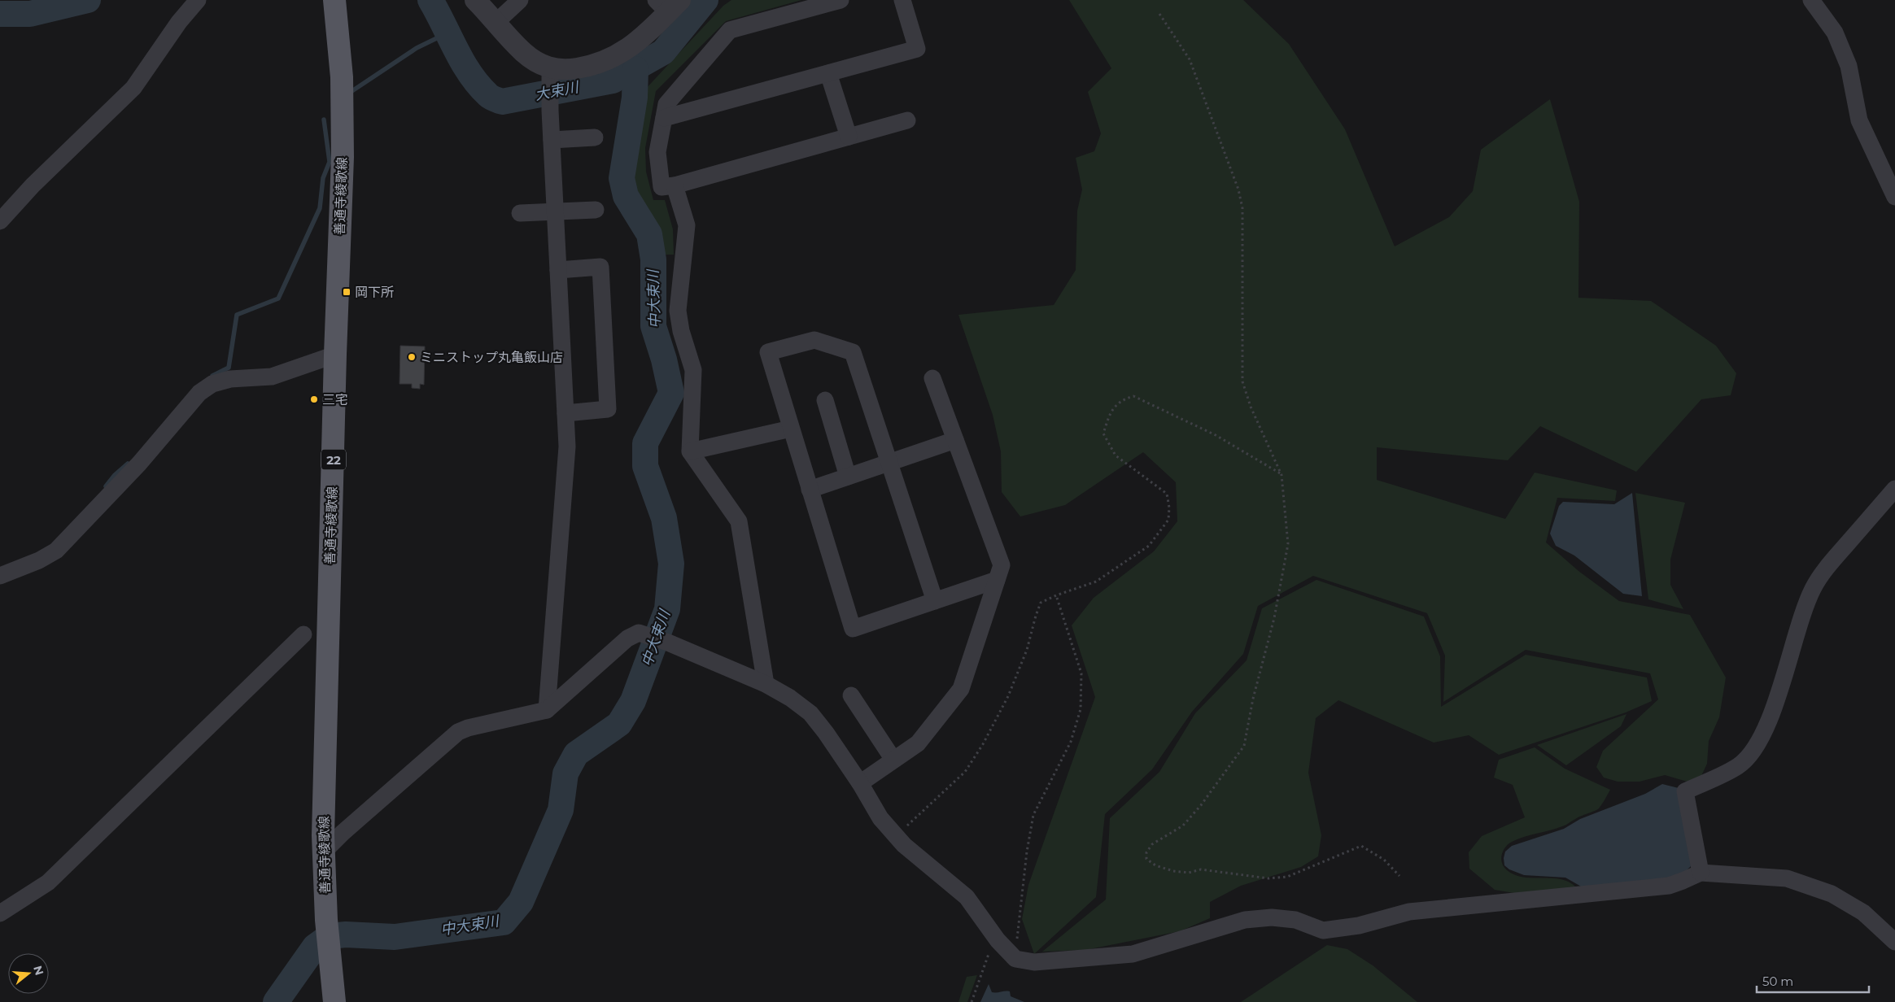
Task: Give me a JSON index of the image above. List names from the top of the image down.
{
  "streets": {
    "main road": ["善通寺綾歌線", "22"]
  },
  "water": ["大束川", "中大束川"],
  "places": {
    "transit": ["岡下所"],
    "other": ["ミニストップ丸亀飯山店", "三宅"]
  },
  "scale_bar": "50 m",
  "north": "right"
}
